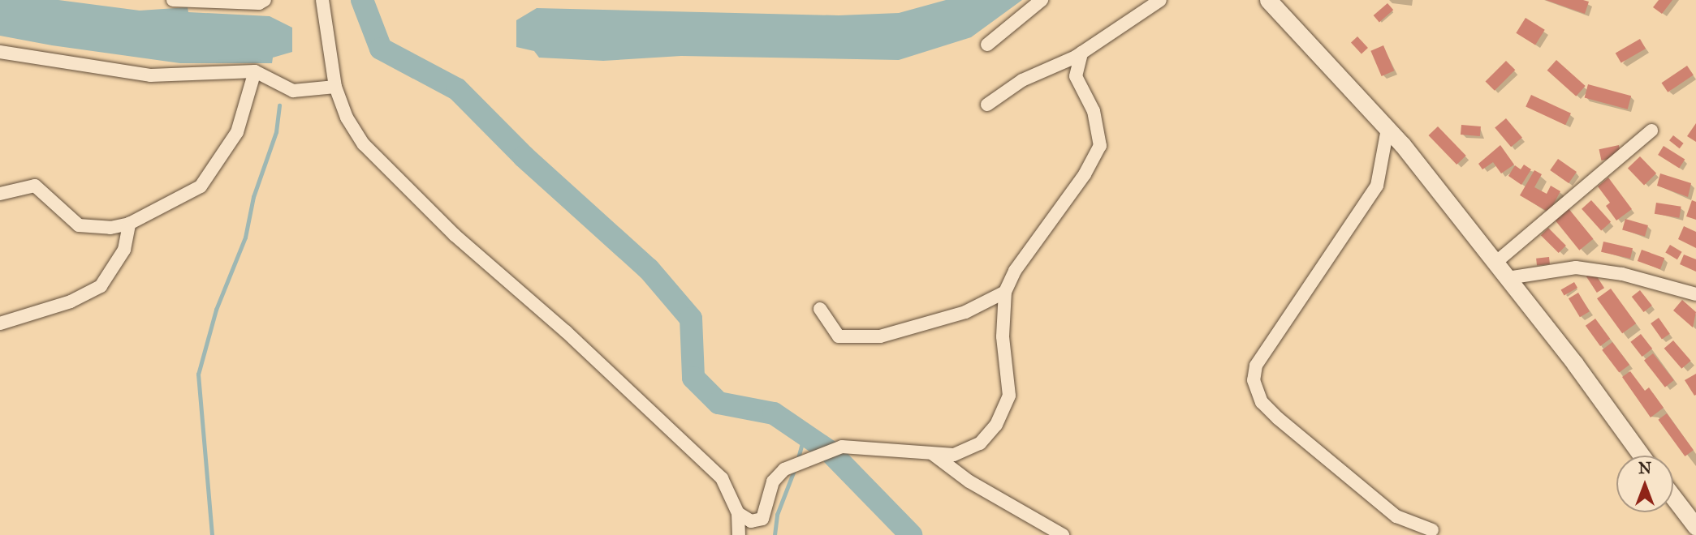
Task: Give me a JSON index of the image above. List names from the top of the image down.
{
  "north": "top"
}
